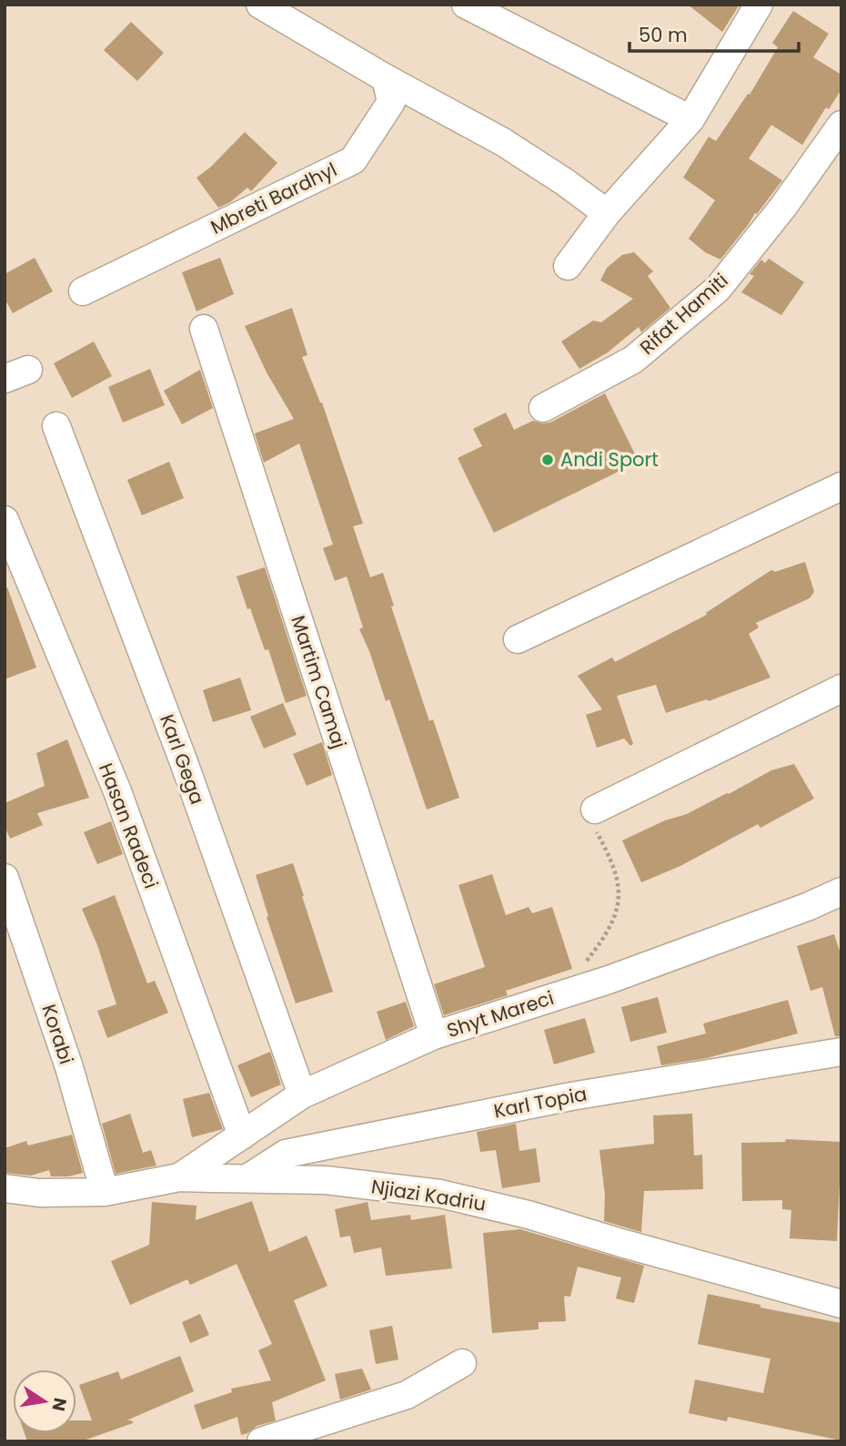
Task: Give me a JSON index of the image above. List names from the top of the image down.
{
  "streets": {
    "street": [
      "Mbreti Bardhyl",
      "Rifat Hamiti",
      "Martim Camaj",
      "Karl Gega",
      "Hasan Radeci",
      "Shyt Mareci",
      "Korabi",
      "Karl Topia",
      "Njiazi Kadriu"
    ]
  },
  "crossings": [
    ["Martim Camaj", "Shyt Mareci"],
    ["Karl Gega", "Shyt Mareci"],
    ["Hasan Radeci", "Shyt Mareci"],
    ["Shyt Mareci", "Njiazi Kadriu"],
    ["Korabi", "Njiazi Kadriu"],
    ["Karl Topia", "Njiazi Kadriu"]
  ],
  "places": ["Andi Sport"],
  "scale_bar": "50 m",
  "north": "right"
}
